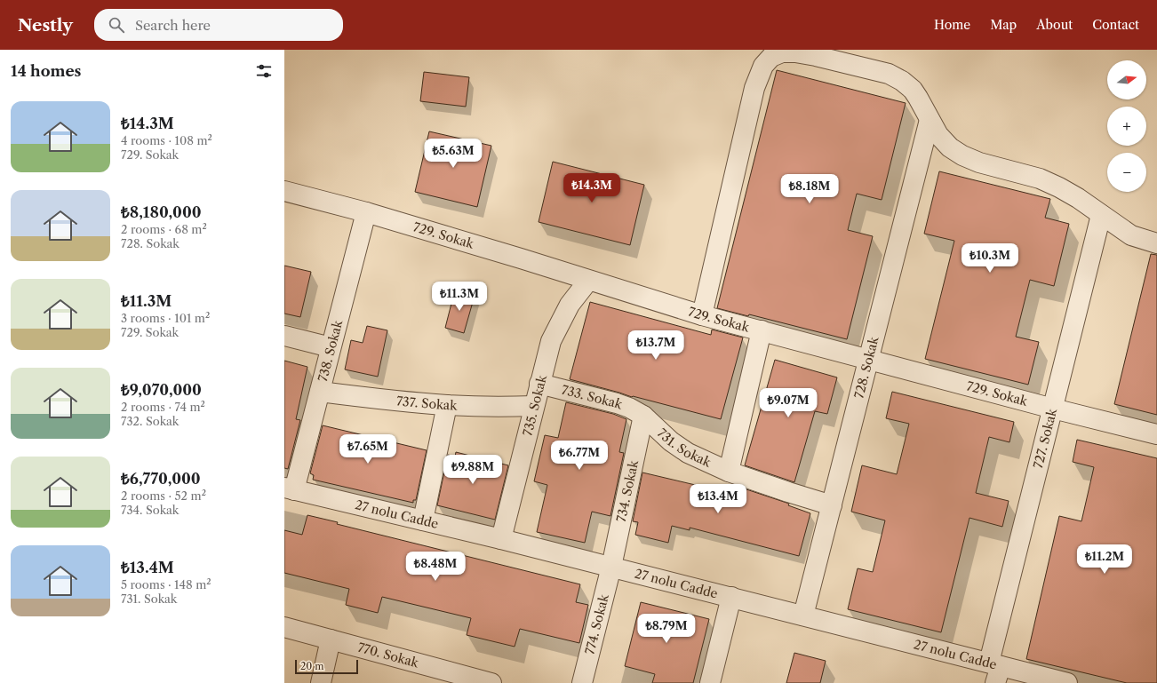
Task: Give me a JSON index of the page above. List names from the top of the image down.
{
  "streets": {
    "street": [
      "729. Sokak",
      "738. Sokak",
      "728. Sokak",
      "733. Sokak",
      "737. Sokak",
      "735. Sokak",
      "727. Sokak",
      "731. Sokak",
      "734. Sokak",
      "27 nolu Cadde",
      "774. Sokak",
      "770. Sokak"
    ]
  },
  "crossings": [
    ["729. Sokak", "738. Sokak"],
    ["729. Sokak", "728. Sokak"],
    ["729. Sokak", "735. Sokak"],
    ["729. Sokak", "727. Sokak"],
    ["738. Sokak", "737. Sokak"],
    ["738. Sokak", "27 nolu Cadde"],
    ["728. Sokak", "731. Sokak"],
    ["728. Sokak", "27 nolu Cadde"],
    ["733. Sokak", "735. Sokak"],
    ["733. Sokak", "731. Sokak"],
    ["733. Sokak", "734. Sokak"],
    ["737. Sokak", "735. Sokak"],
    ["735. Sokak", "27 nolu Cadde"],
    ["727. Sokak", "27 nolu Cadde"],
    ["731. Sokak", "734. Sokak"],
    ["734. Sokak", "27 nolu Cadde"],
    ["734. Sokak", "774. Sokak"],
    ["27 nolu Cadde", "774. Sokak"]
  ],
  "scale_bar": "20 m",
  "north": "right",
  "page": {
    "header": "Nestly",
    "search": "Search here",
    "nav": [
      "Home",
      "Map",
      "About",
      "Contact"
    ],
    "heading": "14 homes",
    "map_buttons": ["+", "−"],
    "list": [
      {
        "name": "₺14.3M",
        "note": "4 rooms · 108 m² · 729. Sokak"
      },
      {
        "name": "₺8,180,000",
        "note": "2 rooms · 68 m² · 728. Sokak"
      },
      {
        "name": "₺11.3M",
        "note": "3 rooms · 101 m² · 729. Sokak"
      },
      {
        "name": "₺9,070,000",
        "note": "2 rooms · 74 m² · 732. Sokak"
      },
      {
        "name": "₺6,770,000",
        "note": "2 rooms · 52 m² · 734. Sokak"
      },
      {
        "name": "₺13.4M",
        "note": "5 rooms · 148 m² · 731. Sokak"
      }
    ],
    "price": [
      "₺5.63M",
      "₺14.3M",
      "₺8.18M",
      "₺10.3M",
      "₺11.3M",
      "₺13.7M",
      "₺9.07M",
      "₺7.65M",
      "₺6.77M",
      "₺9.88M",
      "₺13.4M",
      "₺11.2M",
      "₺8.48M",
      "₺8.79M"
    ],
    "scale": "20 m"
  }
}
